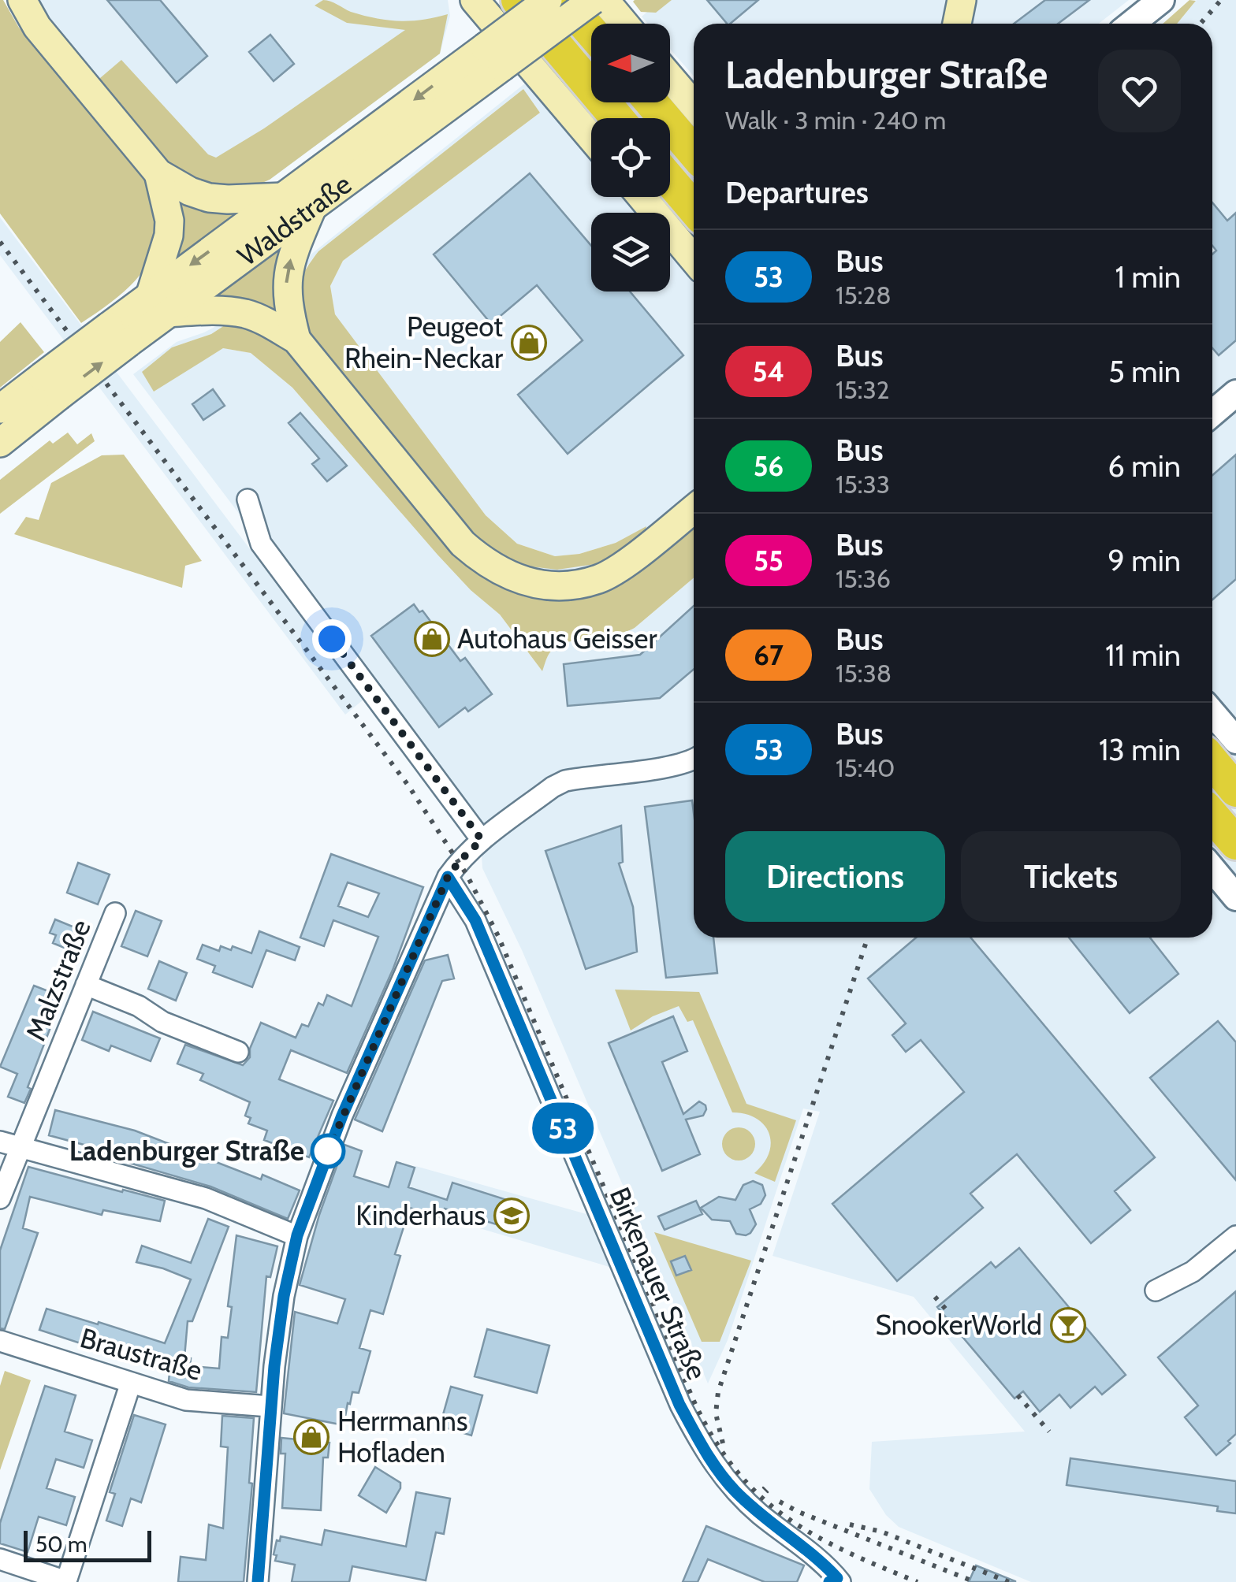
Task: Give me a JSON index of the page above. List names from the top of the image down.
{
  "streets": {
    "main road": ["Waldstraße"],
    "street": ["Malzstraße", "Birkenauer Straße", "Braustraße"]
  },
  "places": {
    "shop": ["Peugeot Rhein-Neckar", "Autohaus Geisser", "Herrmanns Hofladen"],
    "other": ["Ladenburger Straße"],
    "school or university": ["Kinderhaus"],
    "bar": ["SnookerWorld"]
  },
  "lines": ["bus line 53"],
  "scale_bar": "50 m",
  "north": "left",
  "page": {
    "on_map": "53",
    "heading": [
      ["Ladenburger Straße", "Walk · 3 min · 240 m"],
      "Departures"
    ],
    "list": [
      {
        "mark": "53",
        "name": "Bus",
        "note": "15:28",
        "value": "1 min"
      },
      {
        "mark": "54",
        "name": "Bus",
        "note": "15:32",
        "value": "5 min"
      },
      {
        "mark": "56",
        "name": "Bus",
        "note": "15:33",
        "value": "6 min"
      },
      {
        "mark": "55",
        "name": "Bus",
        "note": "15:36",
        "value": "9 min"
      },
      {
        "mark": "67",
        "name": "Bus",
        "note": "15:38",
        "value": "11 min"
      },
      {
        "mark": "53",
        "name": "Bus",
        "note": "15:40",
        "value": "13 min"
      }
    ],
    "buttons": ["Directions", "Tickets"],
    "scale": "50 m"
  }
}
